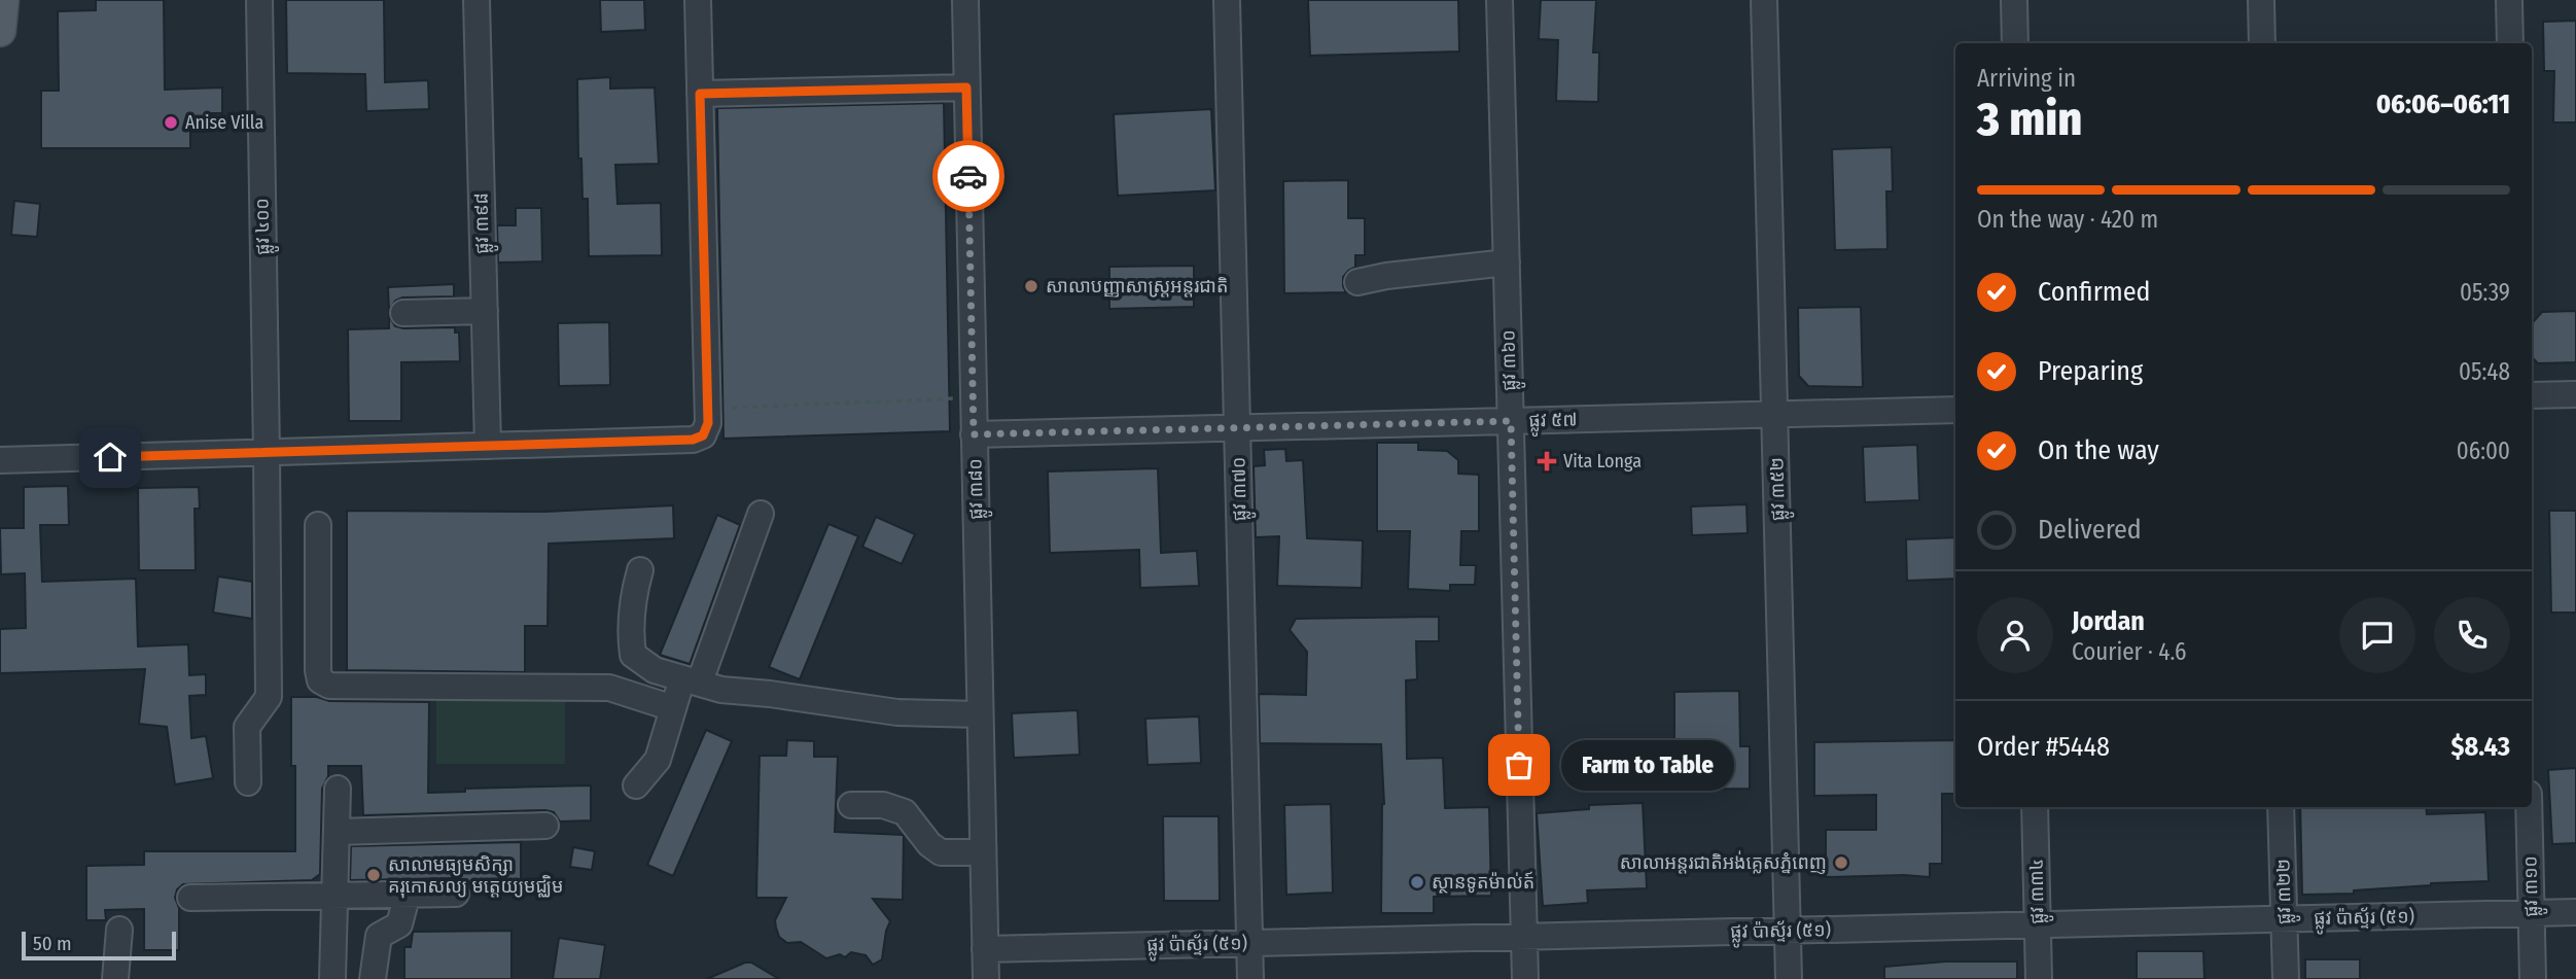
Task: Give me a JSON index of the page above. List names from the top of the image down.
{
  "streets": {
    "street": [
      "ផ្លូវ ៣៩៨",
      "ផ្លូវ ៤០០",
      "ផ្លូវ ៣៦០",
      "ផ្លូវ ៥៧",
      "ផ្លូវ ៣៨០",
      "ផ្លូវ ៣៧០",
      "ផ្លូវ ៣៥២",
      "ផ្លូវ ៣១០",
      "ផ្លូវ ៣៣៤",
      "ផ្លូវ ៣២២",
      "ផ្លូវ ប៉ាស្ទ័រ (៥១)"
    ]
  },
  "crossings": [
    ["ផ្លូវ ៣៦០", "ផ្លូវ ៥៧"],
    ["ផ្លូវ ៣៦០", "ផ្លូវ ប៉ាស្ទ័រ (៥១)"],
    ["ផ្លូវ ៥៧", "ផ្លូវ ៣៨០"],
    ["ផ្លូវ ៥៧", "ផ្លូវ ៣៧០"],
    ["ផ្លូវ ៥៧", "ផ្លូវ ៣៥២"],
    ["ផ្លូវ ៣៨០", "ផ្លូវ ប៉ាស្ទ័រ (៥១)"],
    ["ផ្លូវ ៣៧០", "ផ្លូវ ប៉ាស្ទ័រ (៥១)"],
    ["ផ្លូវ ៣៥២", "ផ្លូវ ប៉ាស្ទ័រ (៥១)"],
    ["ផ្លូវ ៣១០", "ផ្លូវ ប៉ាស្ទ័រ (៥១)"],
    ["ផ្លូវ ៣៣៤", "ផ្លូវ ប៉ាស្ទ័រ (៥១)"],
    ["ផ្លូវ ៣២២", "ផ្លូវ ប៉ាស្ទ័រ (៥១)"]
  ],
  "places": {
    "other": [
      "Anise Villa",
      "សាលាបញ្ញាសាស្ត្រអន្តរជាតិ",
      "Farm to Table",
      "សាលាអន្តរជាតិអង់គ្លេសភ្នំពេញ",
      "សាលាមធ្យមសិក្សា គរុកោសល្យ មត្តេយ្យមជ្ឈិម",
      "ស្ថានទូតម៉ាល់ត៍"
    ],
    "health": ["Vita Longa"]
  },
  "scale_bar": "50 m",
  "page": {
    "heading": ["3 min", "Arriving in", "06:06–06:11"],
    "panel": [
      "Jordan",
      "Courier · 4.6",
      "Order #5448",
      "$8.43"
    ],
    "bar": "On the way · 420 m",
    "list": [
      ["Confirmed", "05:39"],
      ["Preparing", "05:48"],
      ["On the way", "06:00"],
      "Delivered"
    ],
    "bubble": "Farm to Table",
    "scale": "50 m"
  }
}
